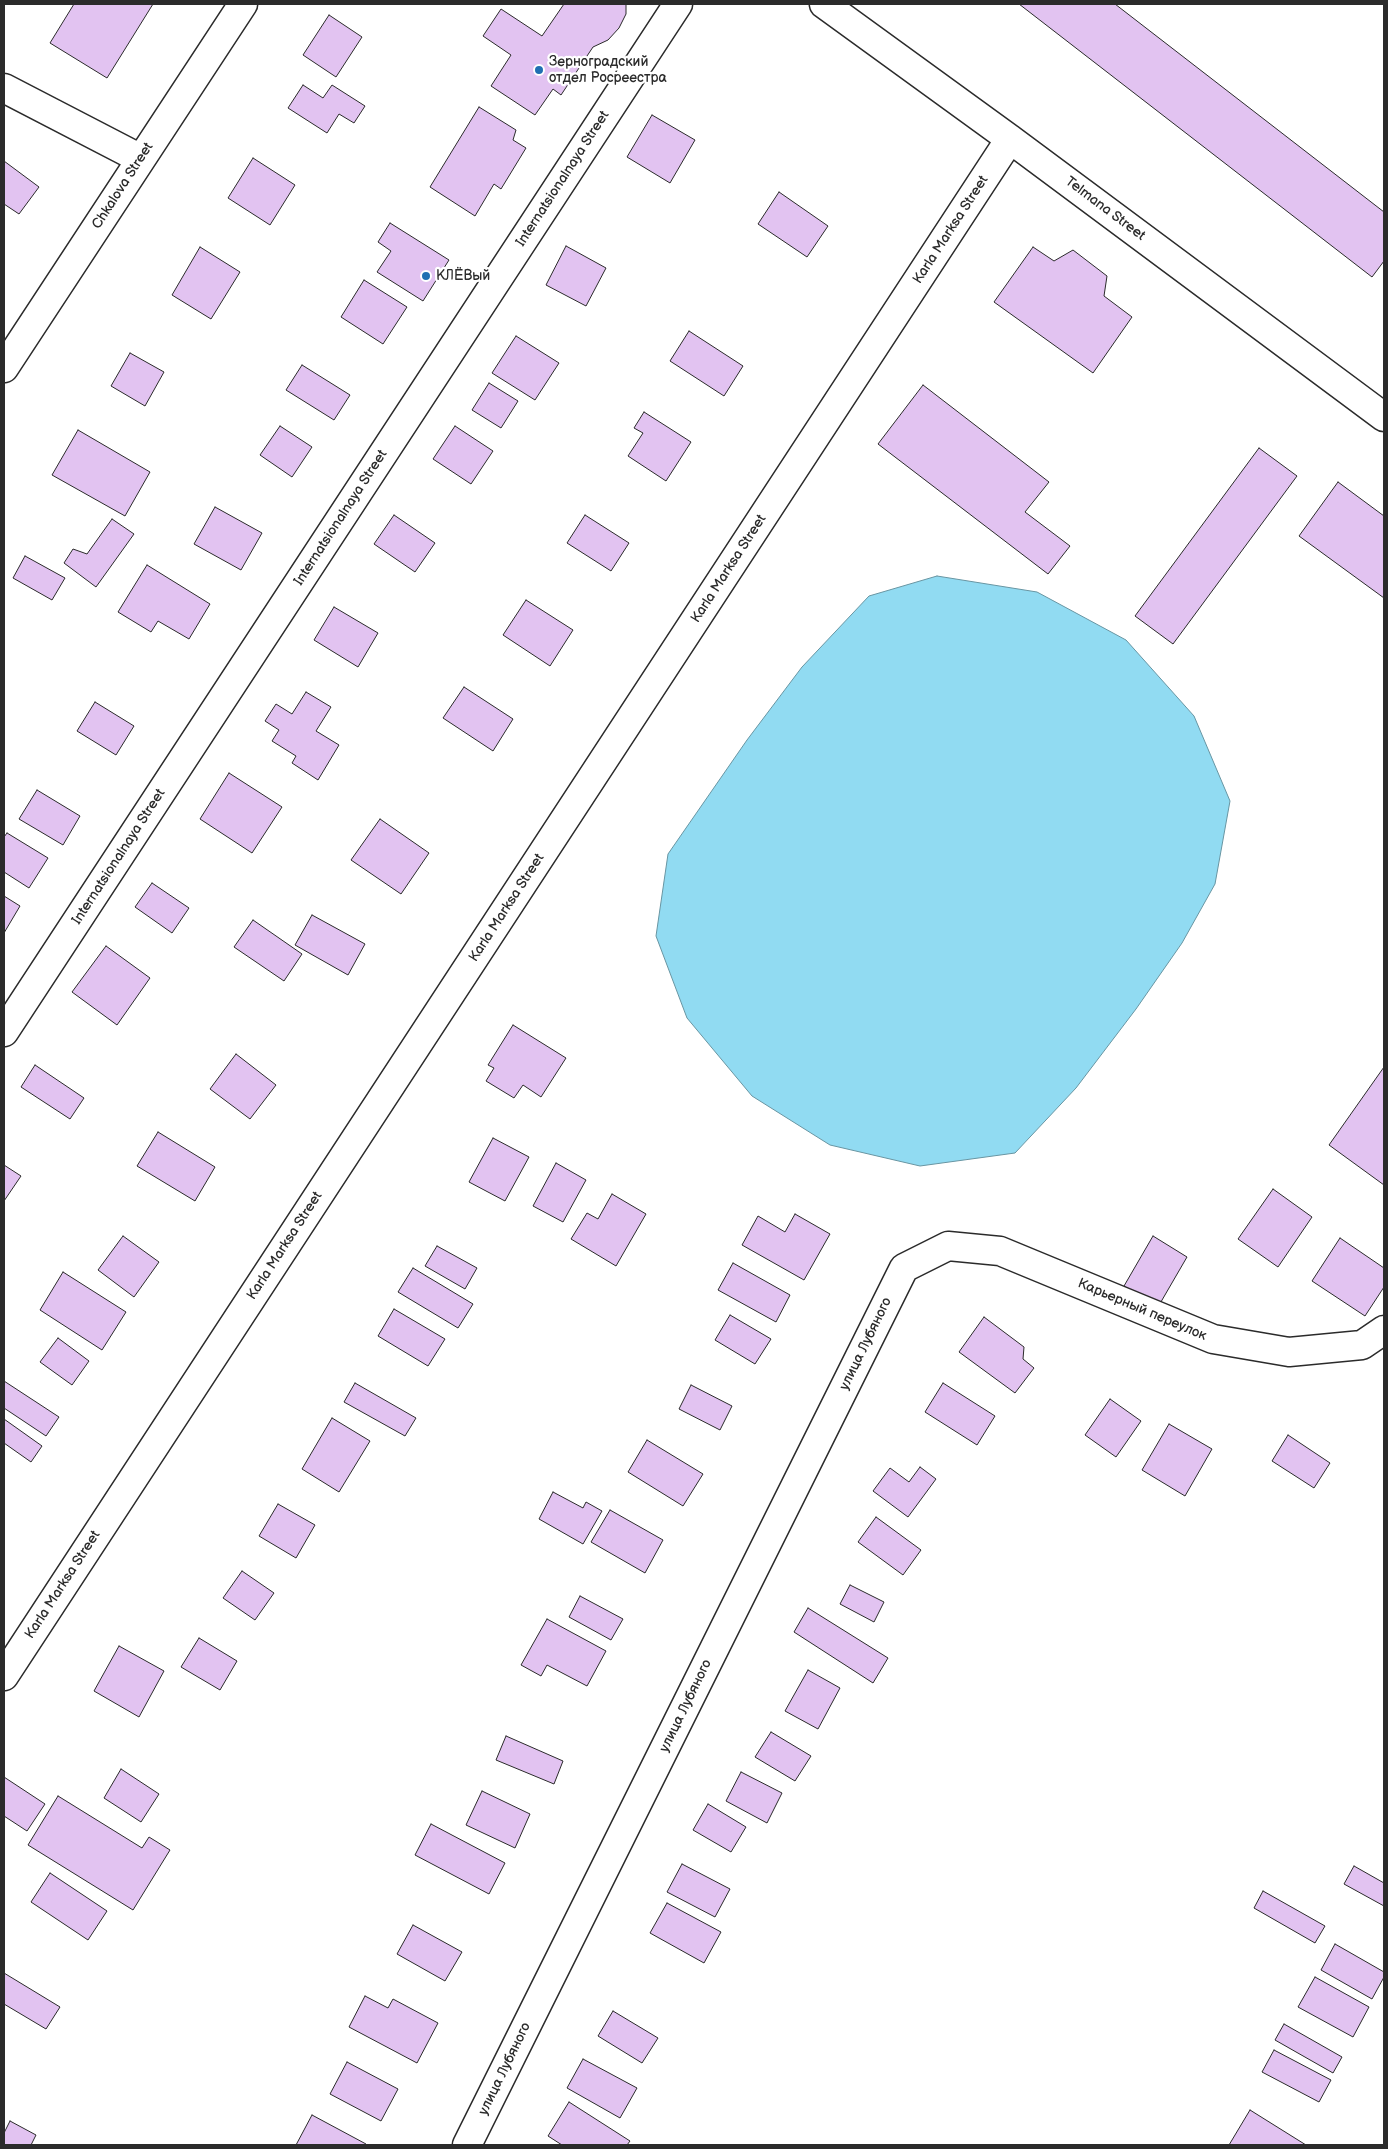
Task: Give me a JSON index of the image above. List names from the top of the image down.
{
  "streets": {
    "street": [
      "Internatsionalnaya Street",
      "Chkalova Street",
      "Telmana Street",
      "Karla Marksa Street",
      "Карьерный переулок",
      "улица Лубяного"
    ]
  },
  "crossings": [
    ["Telmana Street", "Karla Marksa Street"],
    ["Карьерный переулок", "улица Лубяного"]
  ],
  "places": ["Зерноградский отдел Росреестра", "КЛЁВый"]
}
